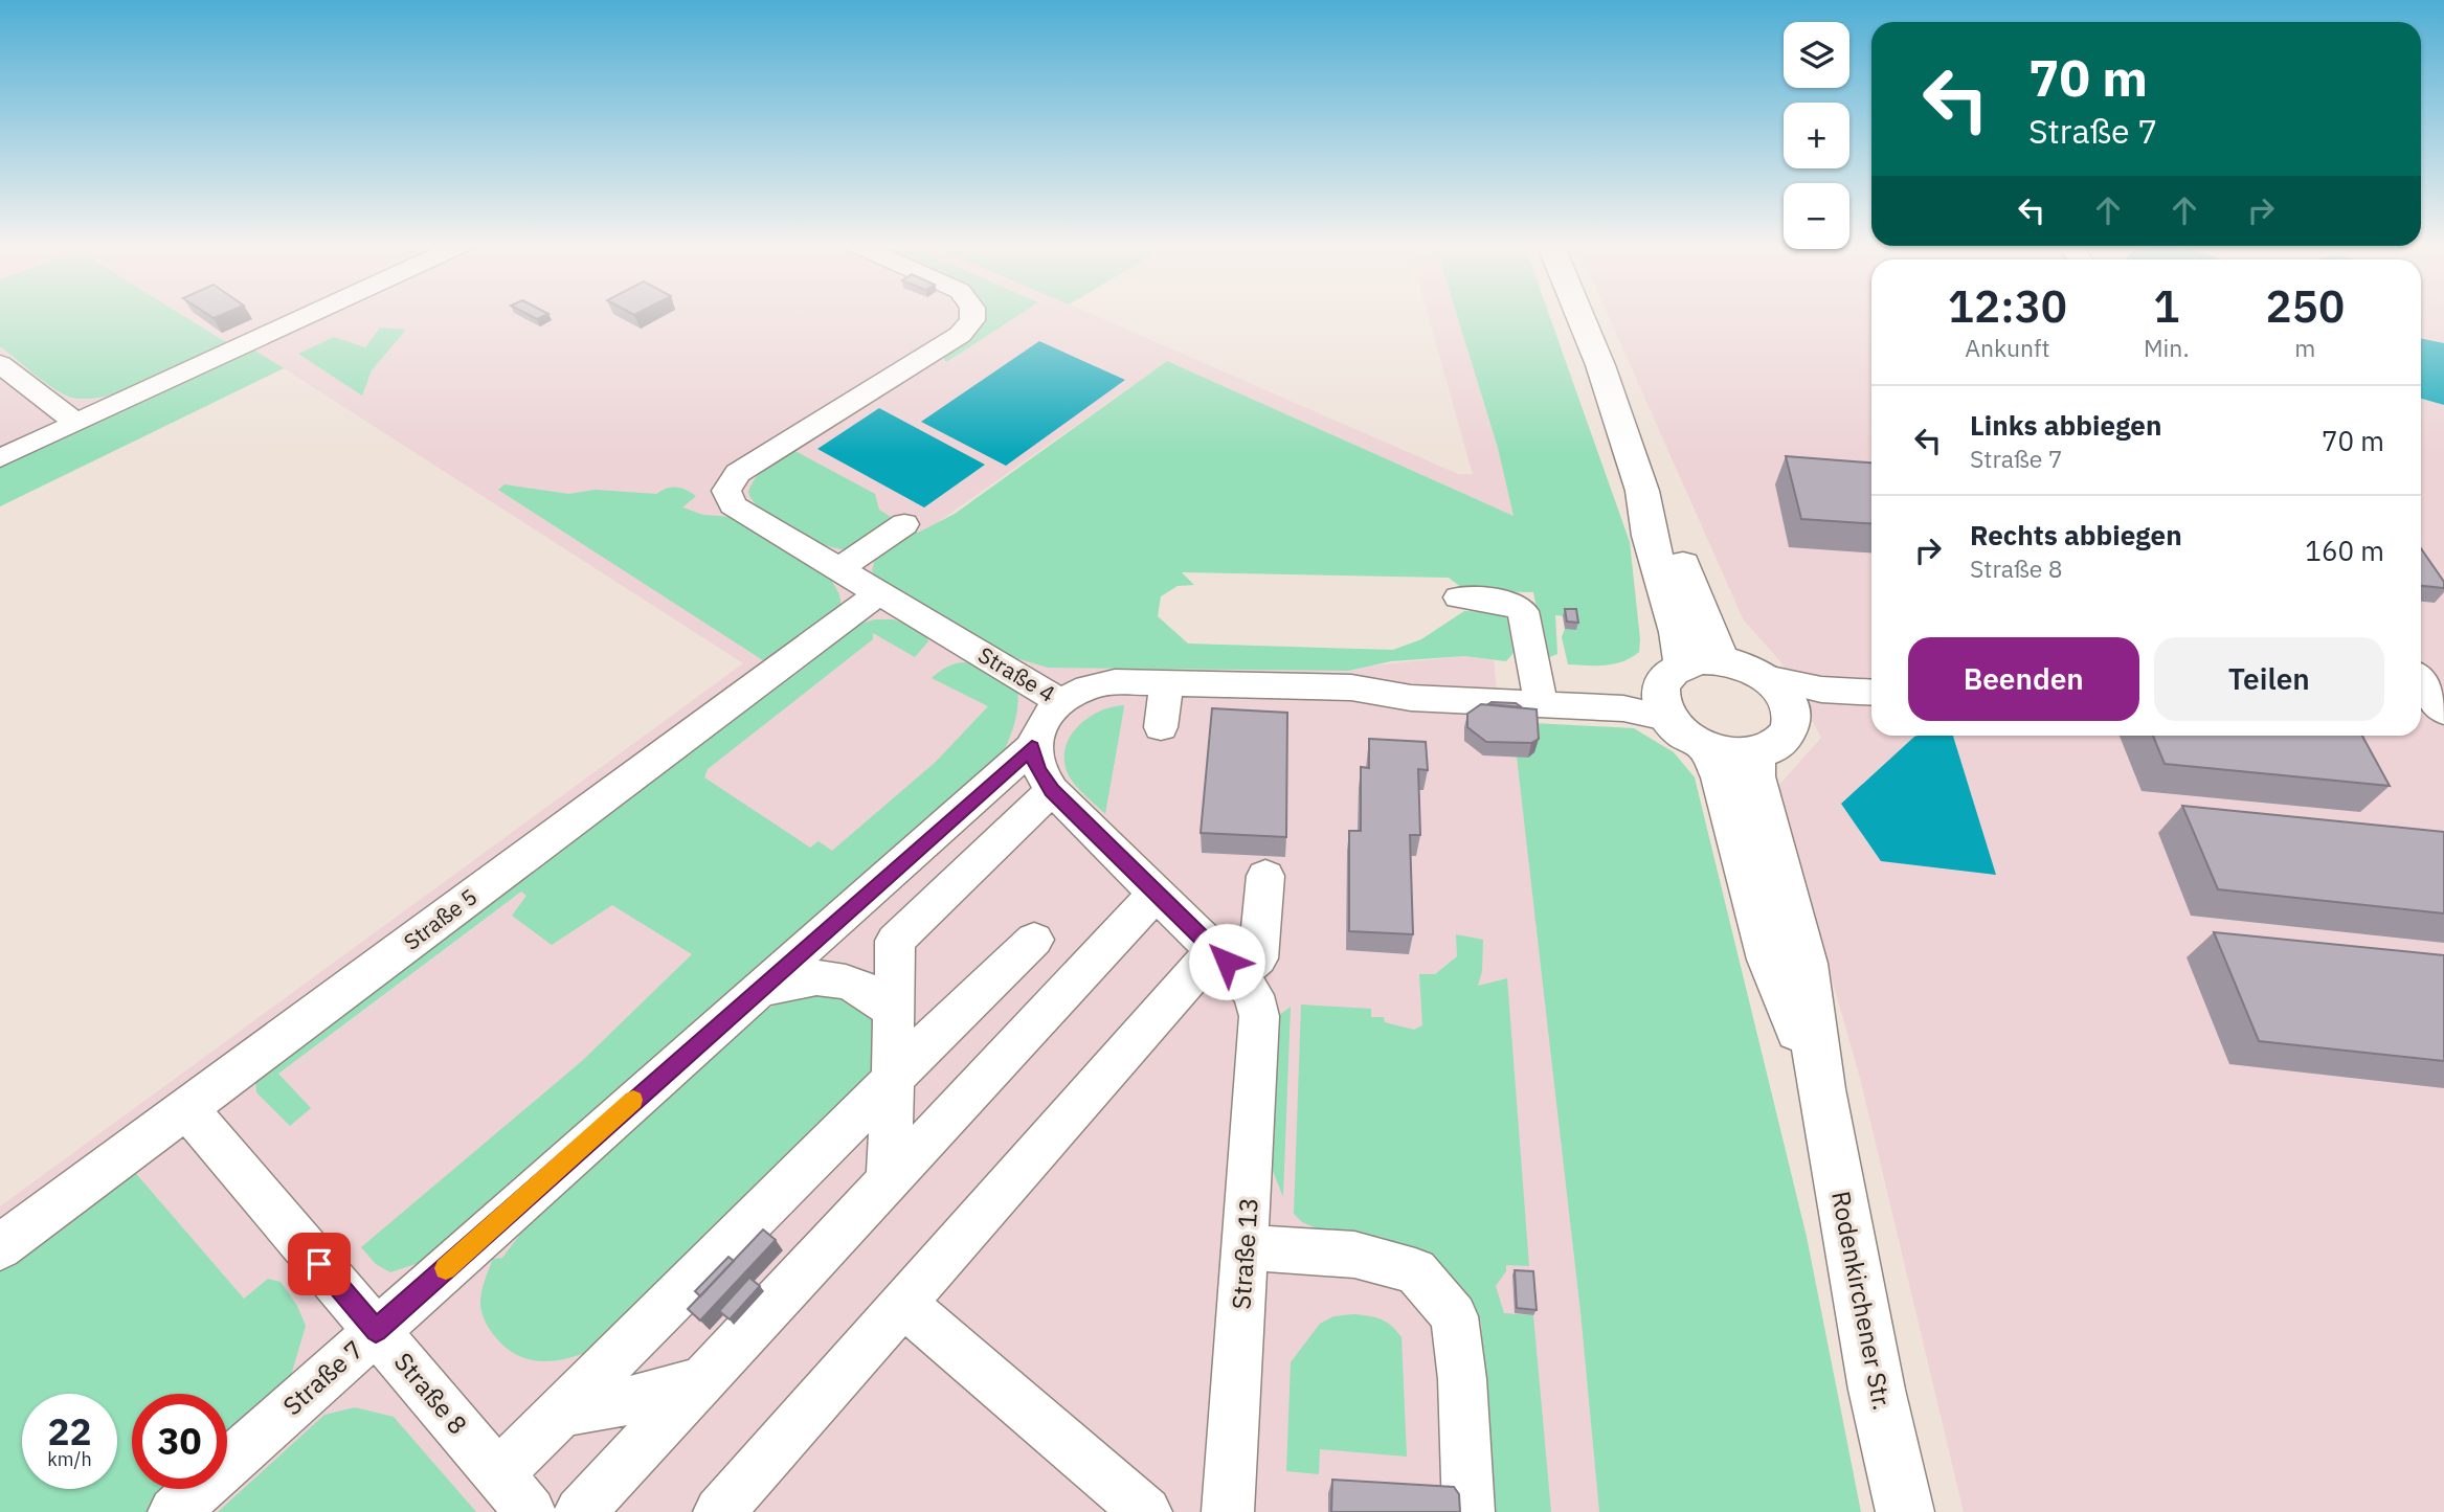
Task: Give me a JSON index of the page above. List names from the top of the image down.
{
  "streets": {
    "main road": ["Rodenkirchener Str."],
    "street": [
      "Straße 4",
      "Straße 5",
      "Straße 13",
      "Straße 7",
      "Straße 8"
    ]
  },
  "crossings": [
    ["Straße 4", "Straße 5"],
    ["Straße 5", "Straße 8"],
    ["Straße 7", "Straße 8"]
  ],
  "page": {
    "map_buttons": ["+", "−"],
    "turn": ["70 m", "Straße 7"],
    "eta": [
      "12:30",
      "Ankunft",
      "1",
      "Min.",
      "250",
      "m"
    ],
    "list": [
      {
        "name": "Links abbiegen",
        "note": "Straße 7",
        "value": "70 m"
      },
      {
        "name": "Rechts abbiegen",
        "note": "Straße 8",
        "value": "160 m"
      }
    ],
    "buttons": ["Beenden", "Teilen"],
    "speed": "22 km/h",
    "limit": "30"
  }
}
